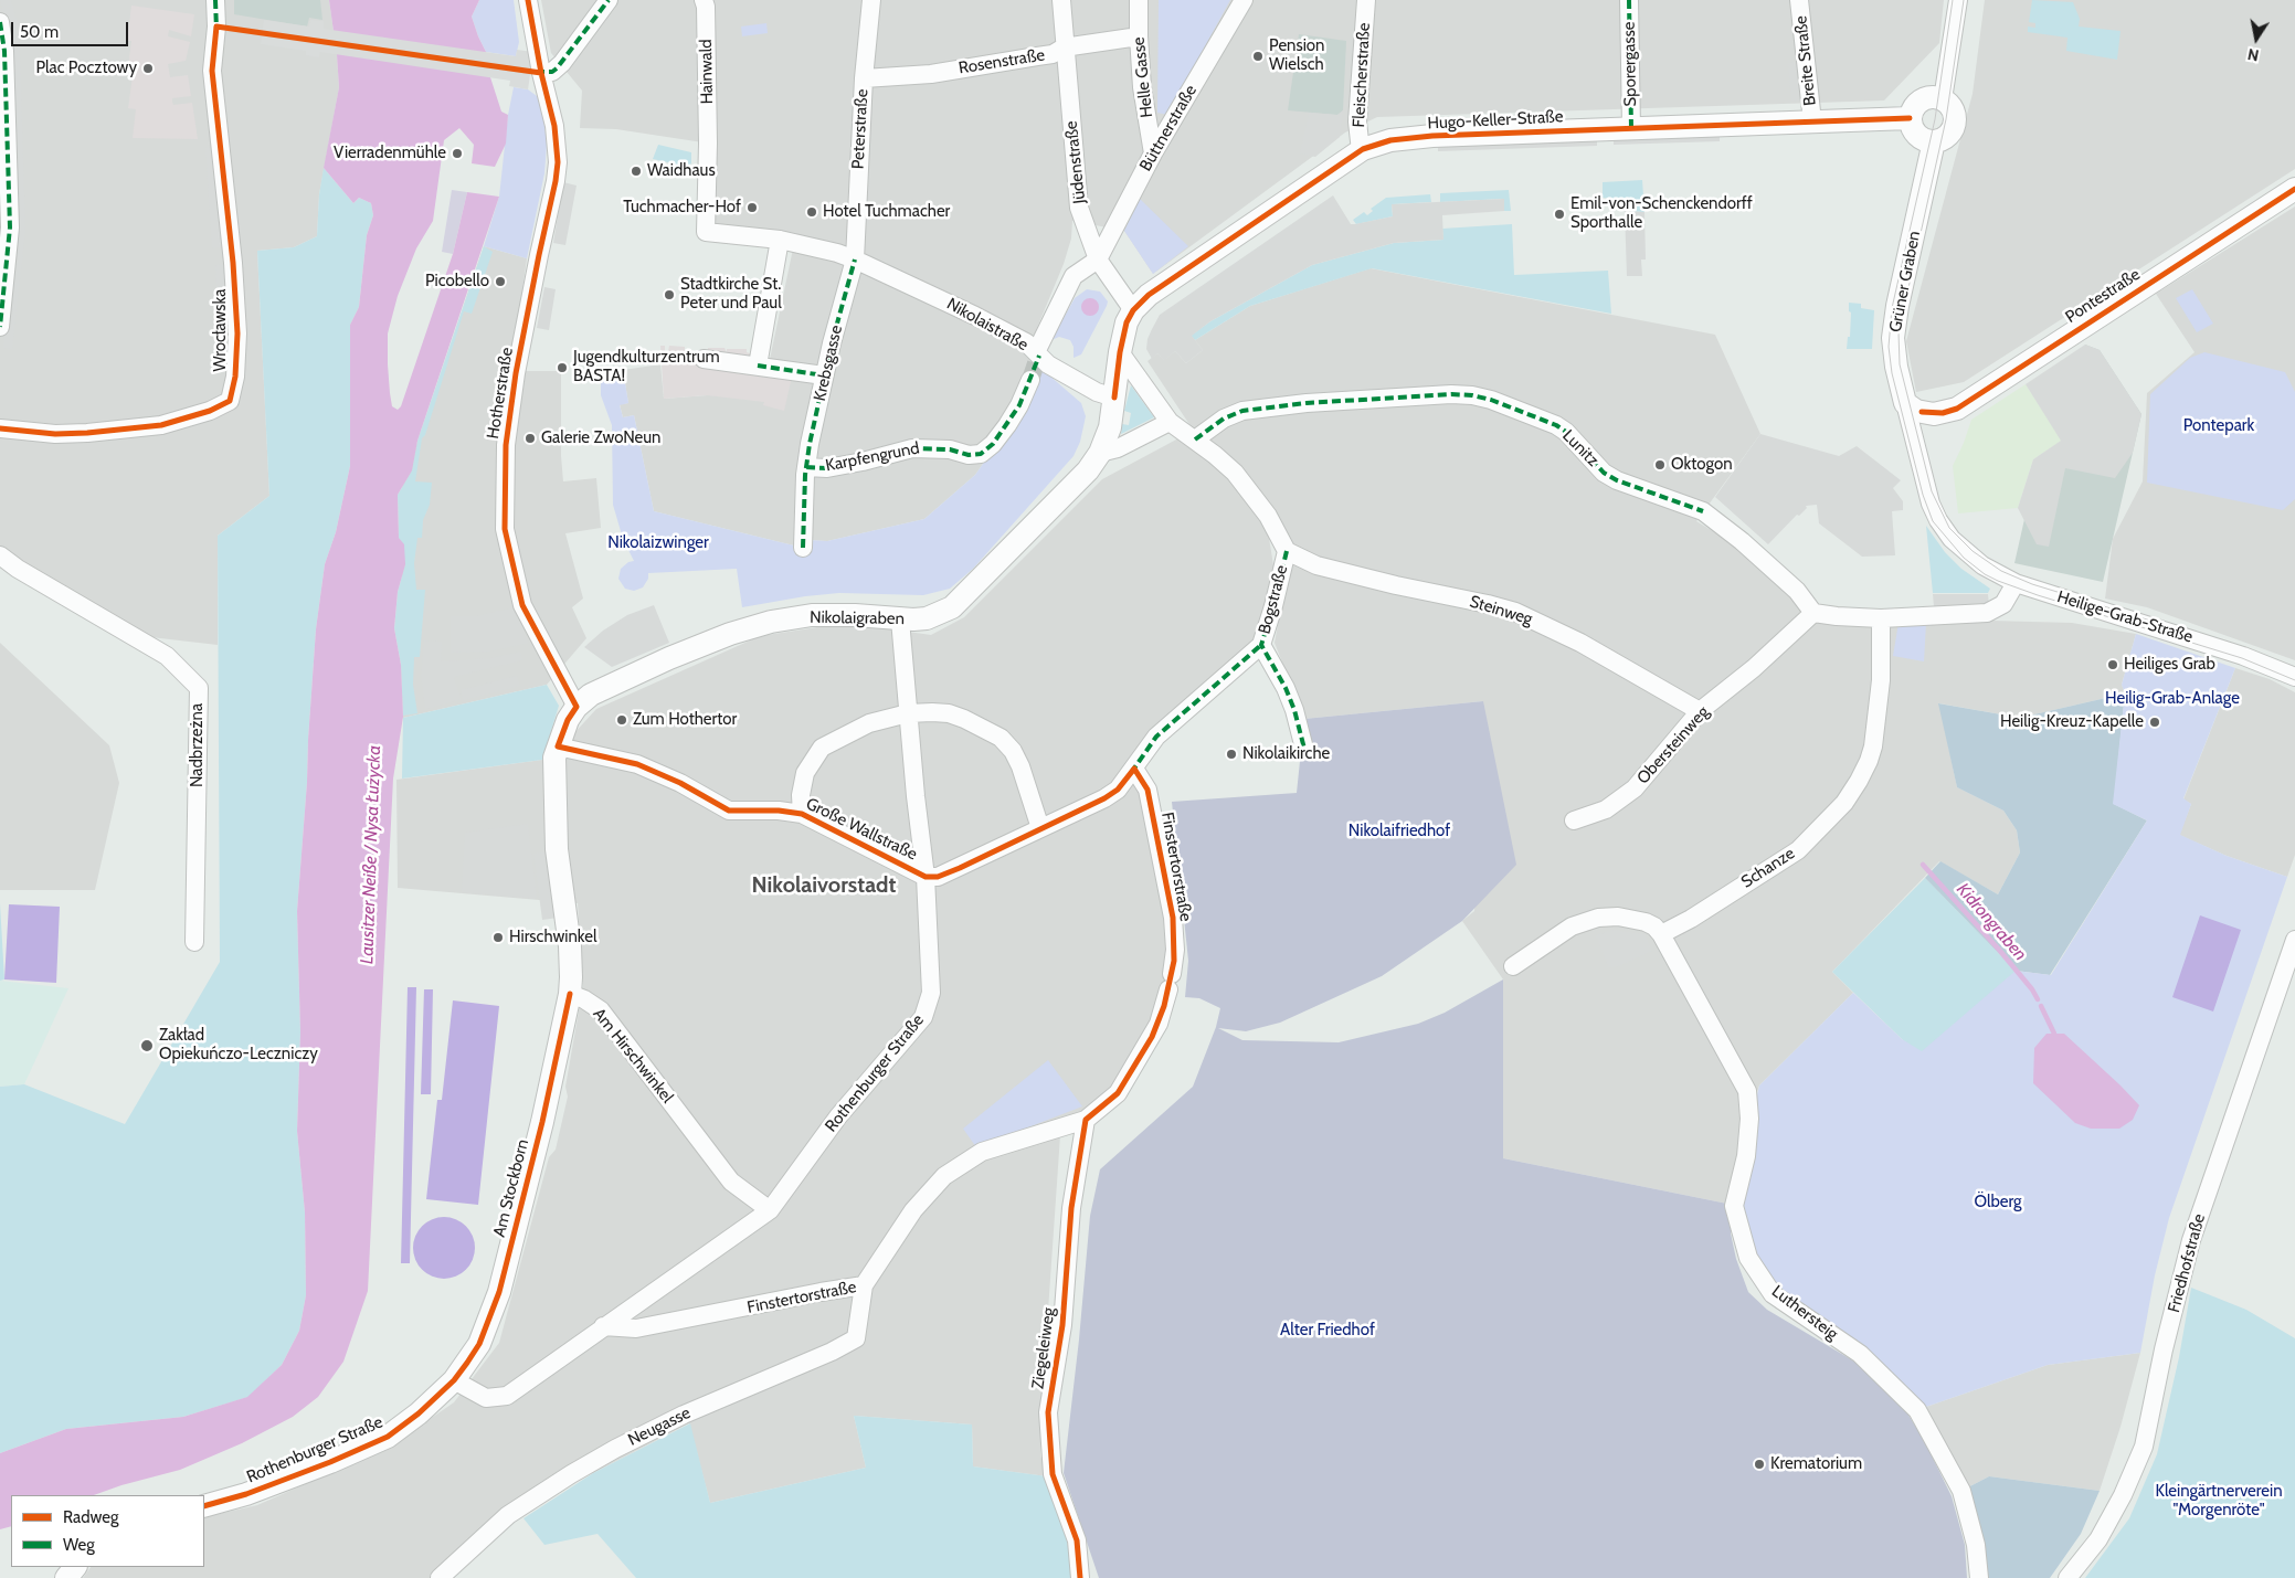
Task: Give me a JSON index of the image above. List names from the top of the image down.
{
  "streets": {
    "street": [
      "Breite Straße",
      "Rosenstraße",
      "Sporergasse",
      "Hainwald",
      "Fleischerstraße",
      "Helle Gasse",
      "Hugo-Keller-Straße",
      "Büttnerstraße",
      "Peterstraße",
      "Jüdenstraße",
      "Grüner Graben",
      "Pontestraße",
      "Nikolaistraße",
      "Wrocławska",
      "Krebsgasse",
      "Hotherstraße",
      "Lunitz",
      "Karpfengrund",
      "Bogstraße",
      "Steinweg",
      "Heilige-Grab-Straße",
      "Nikolaigraben",
      "Nadbrzeżna",
      "Obersteinweg",
      "Große Wallstraße",
      "Finstertorstraße",
      "Schanze",
      "Am Hirschwinkel",
      "Rothenburger Straße",
      "Am Stockborn",
      "Friedhofstraße",
      "Luthersteig",
      "Ziegeleiweg",
      "Neugasse"
    ]
  },
  "crossings": [
    ["Breite Straße", "Hugo-Keller-Straße"],
    ["Rosenstraße", "Helle Gasse"],
    ["Rosenstraße", "Peterstraße"],
    ["Rosenstraße", "Jüdenstraße"],
    ["Sporergasse", "Hugo-Keller-Straße"],
    ["Hainwald", "Nikolaistraße"],
    ["Fleischerstraße", "Hugo-Keller-Straße"],
    ["Helle Gasse", "Büttnerstraße"],
    ["Hugo-Keller-Straße", "Jüdenstraße"],
    ["Hugo-Keller-Straße", "Grüner Graben"],
    ["Hugo-Keller-Straße", "Nikolaigraben"],
    ["Büttnerstraße", "Jüdenstraße"],
    ["Peterstraße", "Nikolaistraße"],
    ["Peterstraße", "Krebsgasse"],
    ["Jüdenstraße", "Nikolaigraben"],
    ["Grüner Graben", "Pontestraße"],
    ["Grüner Graben", "Heilige-Grab-Straße"],
    ["Pontestraße", "Heilige-Grab-Straße"],
    ["Nikolaistraße", "Krebsgasse"],
    ["Nikolaistraße", "Karpfengrund"],
    ["Nikolaistraße", "Nikolaigraben"],
    ["Krebsgasse", "Karpfengrund"],
    ["Hotherstraße", "Nikolaigraben"],
    ["Lunitz", "Bogstraße"],
    ["Lunitz", "Obersteinweg"],
    ["Bogstraße", "Steinweg"],
    ["Bogstraße", "Große Wallstraße"],
    ["Steinweg", "Obersteinweg"],
    ["Nikolaigraben", "Große Wallstraße"],
    ["Nikolaigraben", "Rothenburger Straße"],
    ["Große Wallstraße", "Finstertorstraße"],
    ["Große Wallstraße", "Rothenburger Straße"],
    ["Finstertorstraße", "Rothenburger Straße"],
    ["Finstertorstraße", "Ziegeleiweg"],
    ["Finstertorstraße", "Neugasse"],
    ["Schanze", "Luthersteig"],
    ["Am Hirschwinkel", "Rothenburger Straße"],
    ["Am Hirschwinkel", "Am Stockborn"],
    ["Rothenburger Straße", "Am Stockborn"]
  ],
  "districts": ["Nikolaivorstadt"],
  "water": ["Lausitzer Neiße / Nysa Łużycka", "Kidrongraben"],
  "parks": [
    "Pontepark",
    "Nikolaizwinger",
    "Heilig-Grab-Anlage",
    "Nikolaifriedhof",
    "Ölberg",
    "Alter Friedhof",
    "Kleingärtnerverein \"Morgenröte\""
  ],
  "places": [
    "Pension Wielsch",
    "Plac Pocztowy",
    "Vierradenmühle",
    "Waidhaus",
    "Tuchmacher-Hof",
    "Hotel Tuchmacher",
    "Emil-von-Schenckendorff Sporthalle",
    "Picobello",
    "Stadtkirche St. Peter und Paul",
    "Jugendkulturzentrum BASTA!",
    "Galerie ZwoNeun",
    "Oktogon",
    "Heiliges Grab",
    "Zum Hothertor",
    "Heilig-Kreuz-Kapelle",
    "Nikolaikirche",
    "Hirschwinkel",
    "Zakład Opiekuńczo-Leczniczy",
    "Krematorium"
  ],
  "legend": ["Radweg", "Weg"],
  "scale_bar": "50 m",
  "north": "bottom"
}
